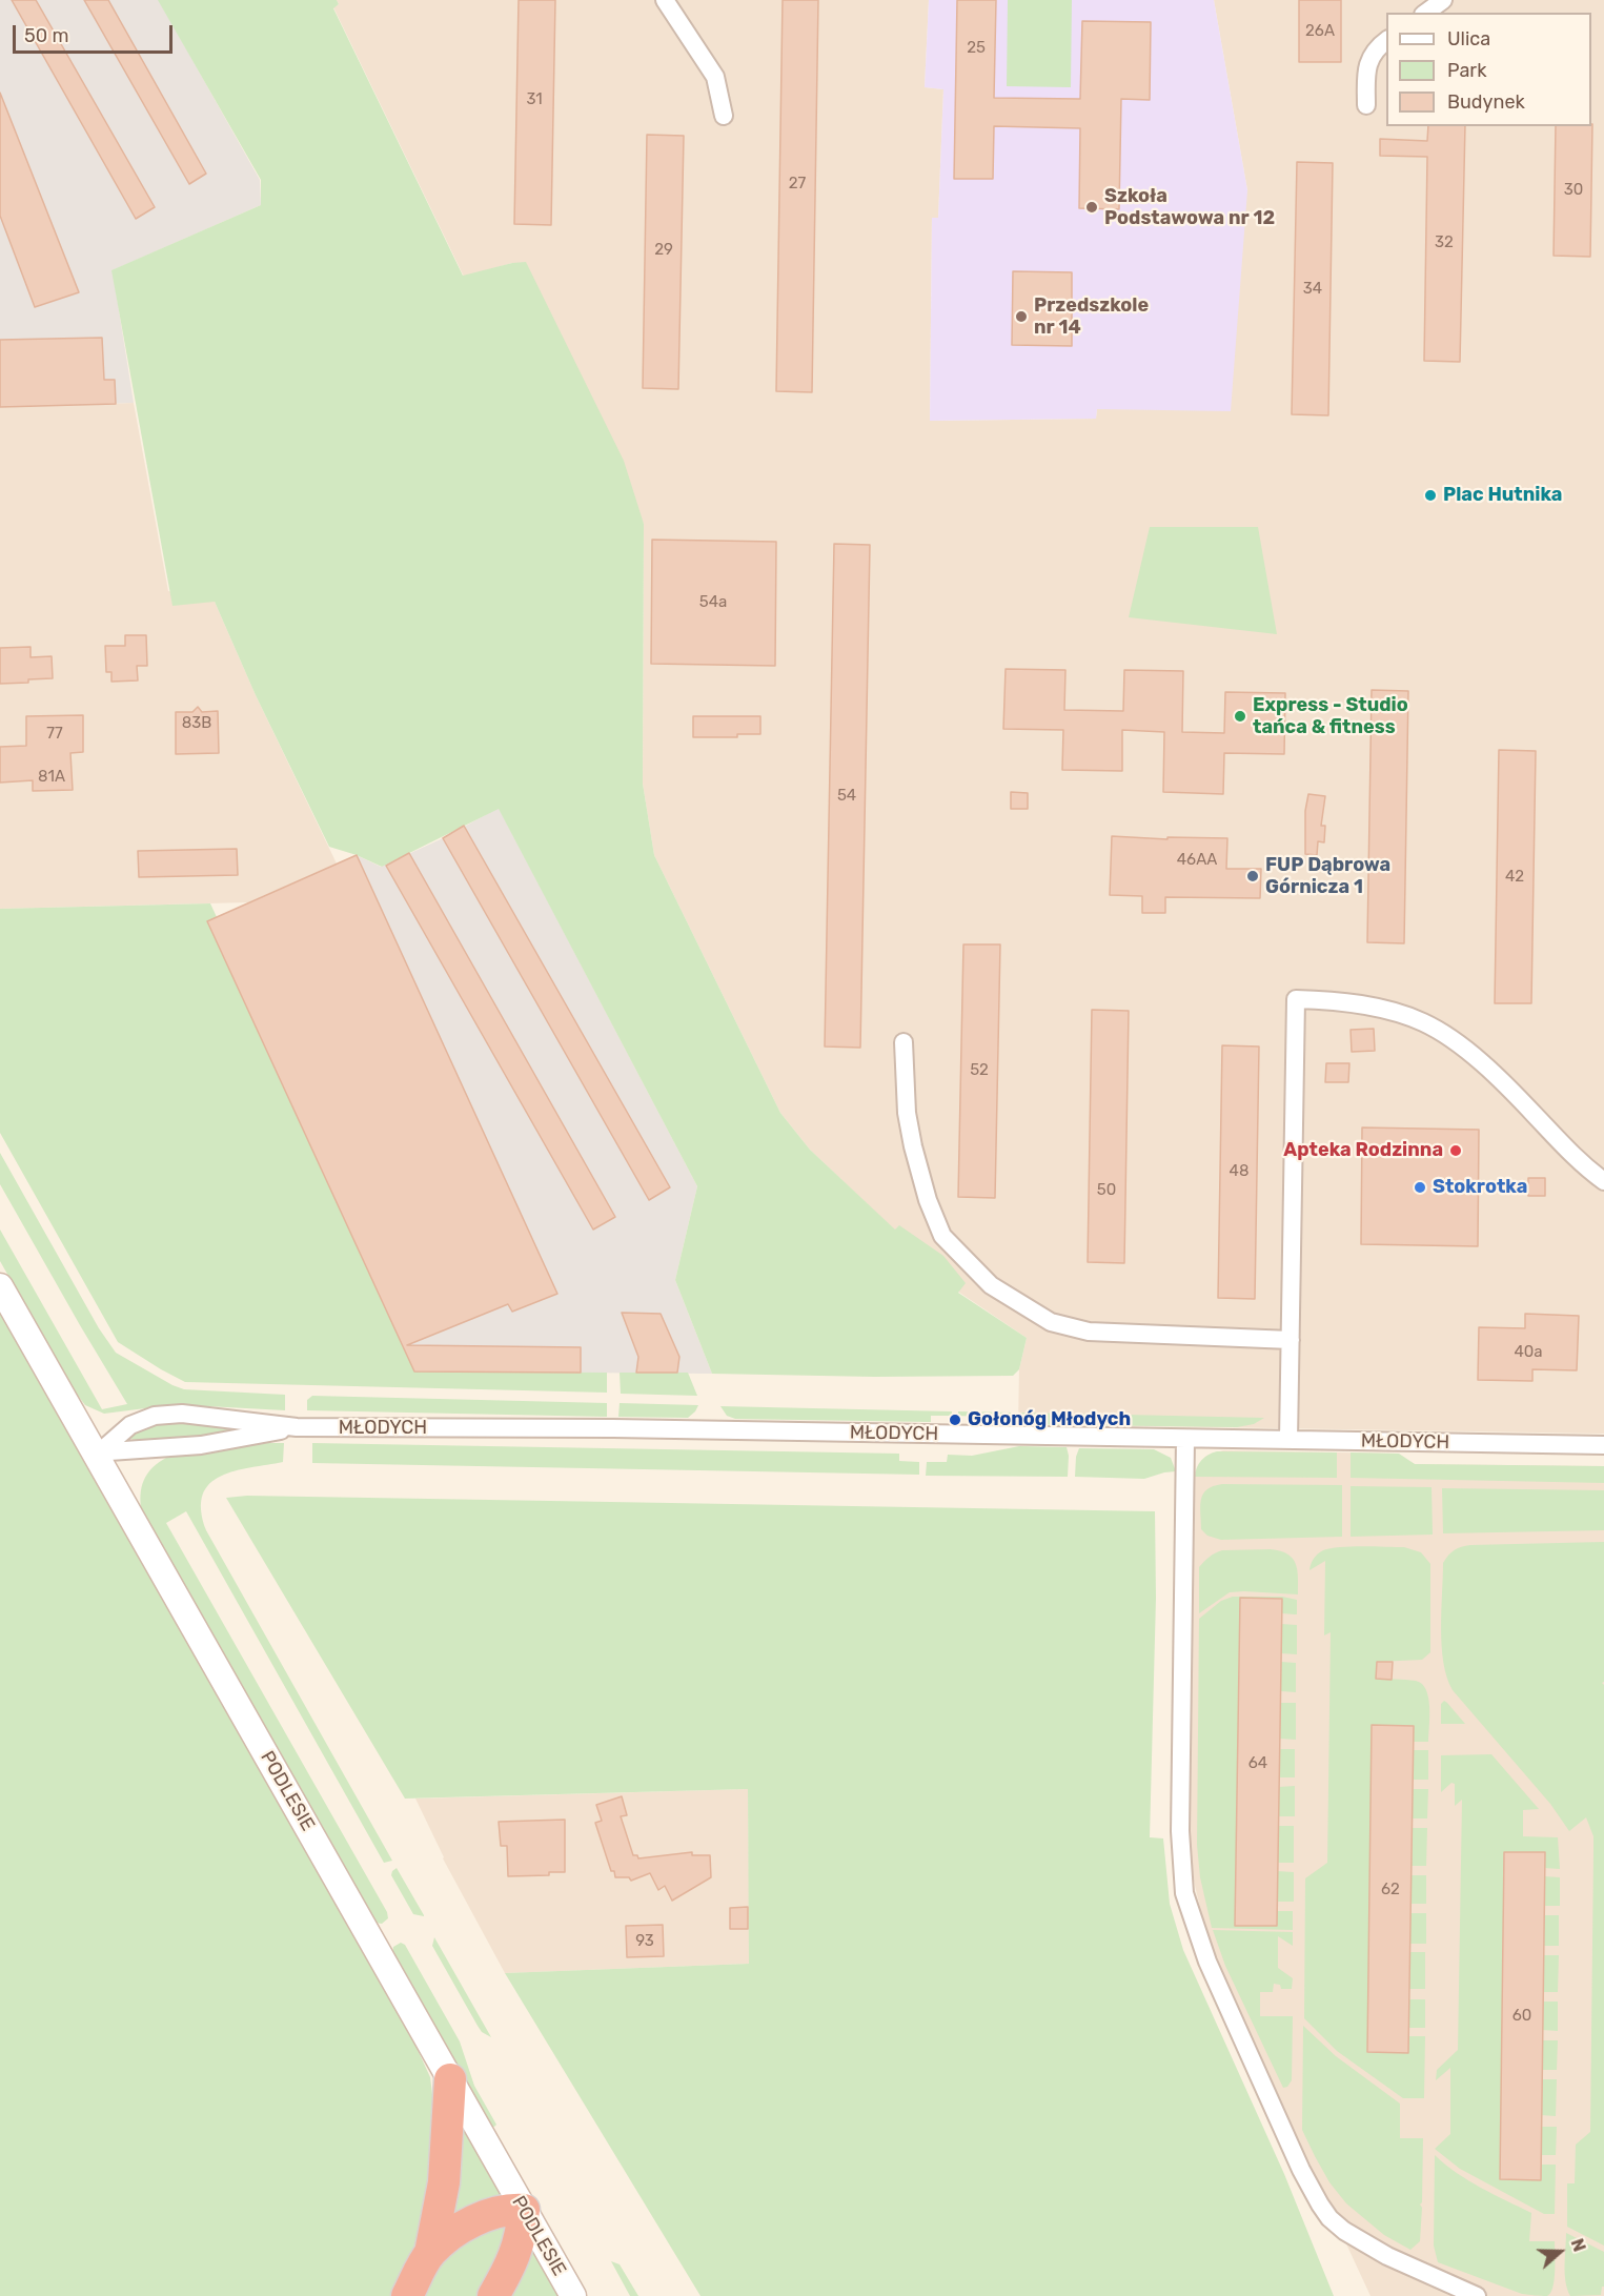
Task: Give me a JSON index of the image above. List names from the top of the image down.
{
  "streets": {
    "street": ["MŁODYCH", "PODLESIE"]
  },
  "crossings": [
    ["MŁODYCH", "PODLESIE"]
  ],
  "places": [
    "Szkoła Podstawowa nr 12",
    "Przedszkole nr 14",
    "Plac Hutnika",
    "Express - Studio tańca & fitness",
    "FUP Dąbrowa Górnicza 1",
    "Apteka Rodzinna",
    "Stokrotka",
    "Gołonóg Młodych"
  ],
  "house_numbers": [
    "26A",
    "25",
    "31",
    "27",
    "30",
    "32",
    "29",
    "34",
    "54a",
    "83B",
    "77",
    "81A",
    "54",
    "46AA",
    "42",
    "52",
    "48",
    "50",
    "40a",
    "64",
    "62",
    "93",
    "60"
  ],
  "legend": ["Ulica", "Park", "Budynek"],
  "scale_bar": "50 m",
  "north": "right"
}
